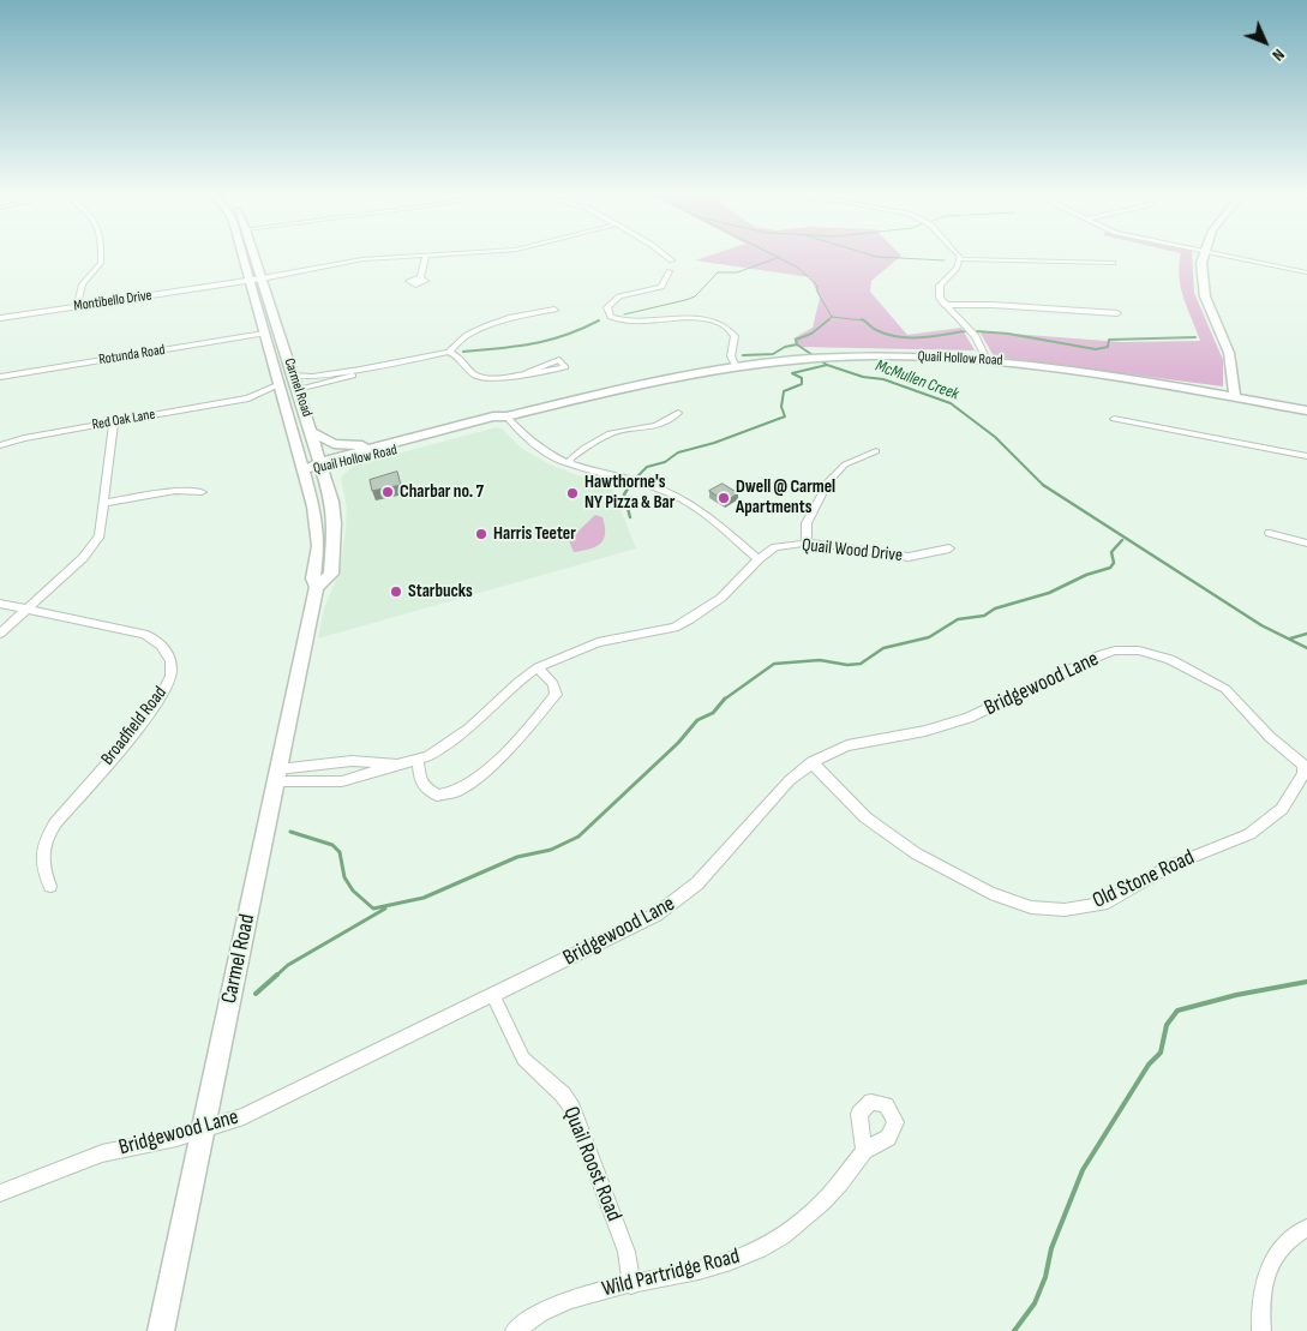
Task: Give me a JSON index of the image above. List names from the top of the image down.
{
  "streets": {
    "main road": ["Quail Hollow Road", "Carmel Road"],
    "street": [
      "Montibello Drive",
      "Rotunda Road",
      "Red Oak Lane",
      "Quail Wood Drive",
      "Bridgewood Lane",
      "Broadfield Road",
      "Old Stone Road",
      "Quail Roost Road",
      "Wild Partridge Road"
    ]
  },
  "crossings": [
    ["Montibello Drive", "Carmel Road"],
    ["Rotunda Road", "Carmel Road"],
    ["Quail Hollow Road", "Carmel Road"],
    ["Carmel Road", "Red Oak Lane"],
    ["Carmel Road", "Quail Wood Drive"],
    ["Carmel Road", "Bridgewood Lane"],
    ["Bridgewood Lane", "Old Stone Road"],
    ["Bridgewood Lane", "Quail Roost Road"],
    ["Quail Roost Road", "Wild Partridge Road"]
  ],
  "water": ["McMullen Creek"],
  "places": [
    "Charbar no. 7",
    "Hawthorne's NY Pizza & Bar",
    "Dwell @ Carmel Apartments",
    "Harris Teeter",
    "Starbucks"
  ],
  "north": "bottom right"
}
